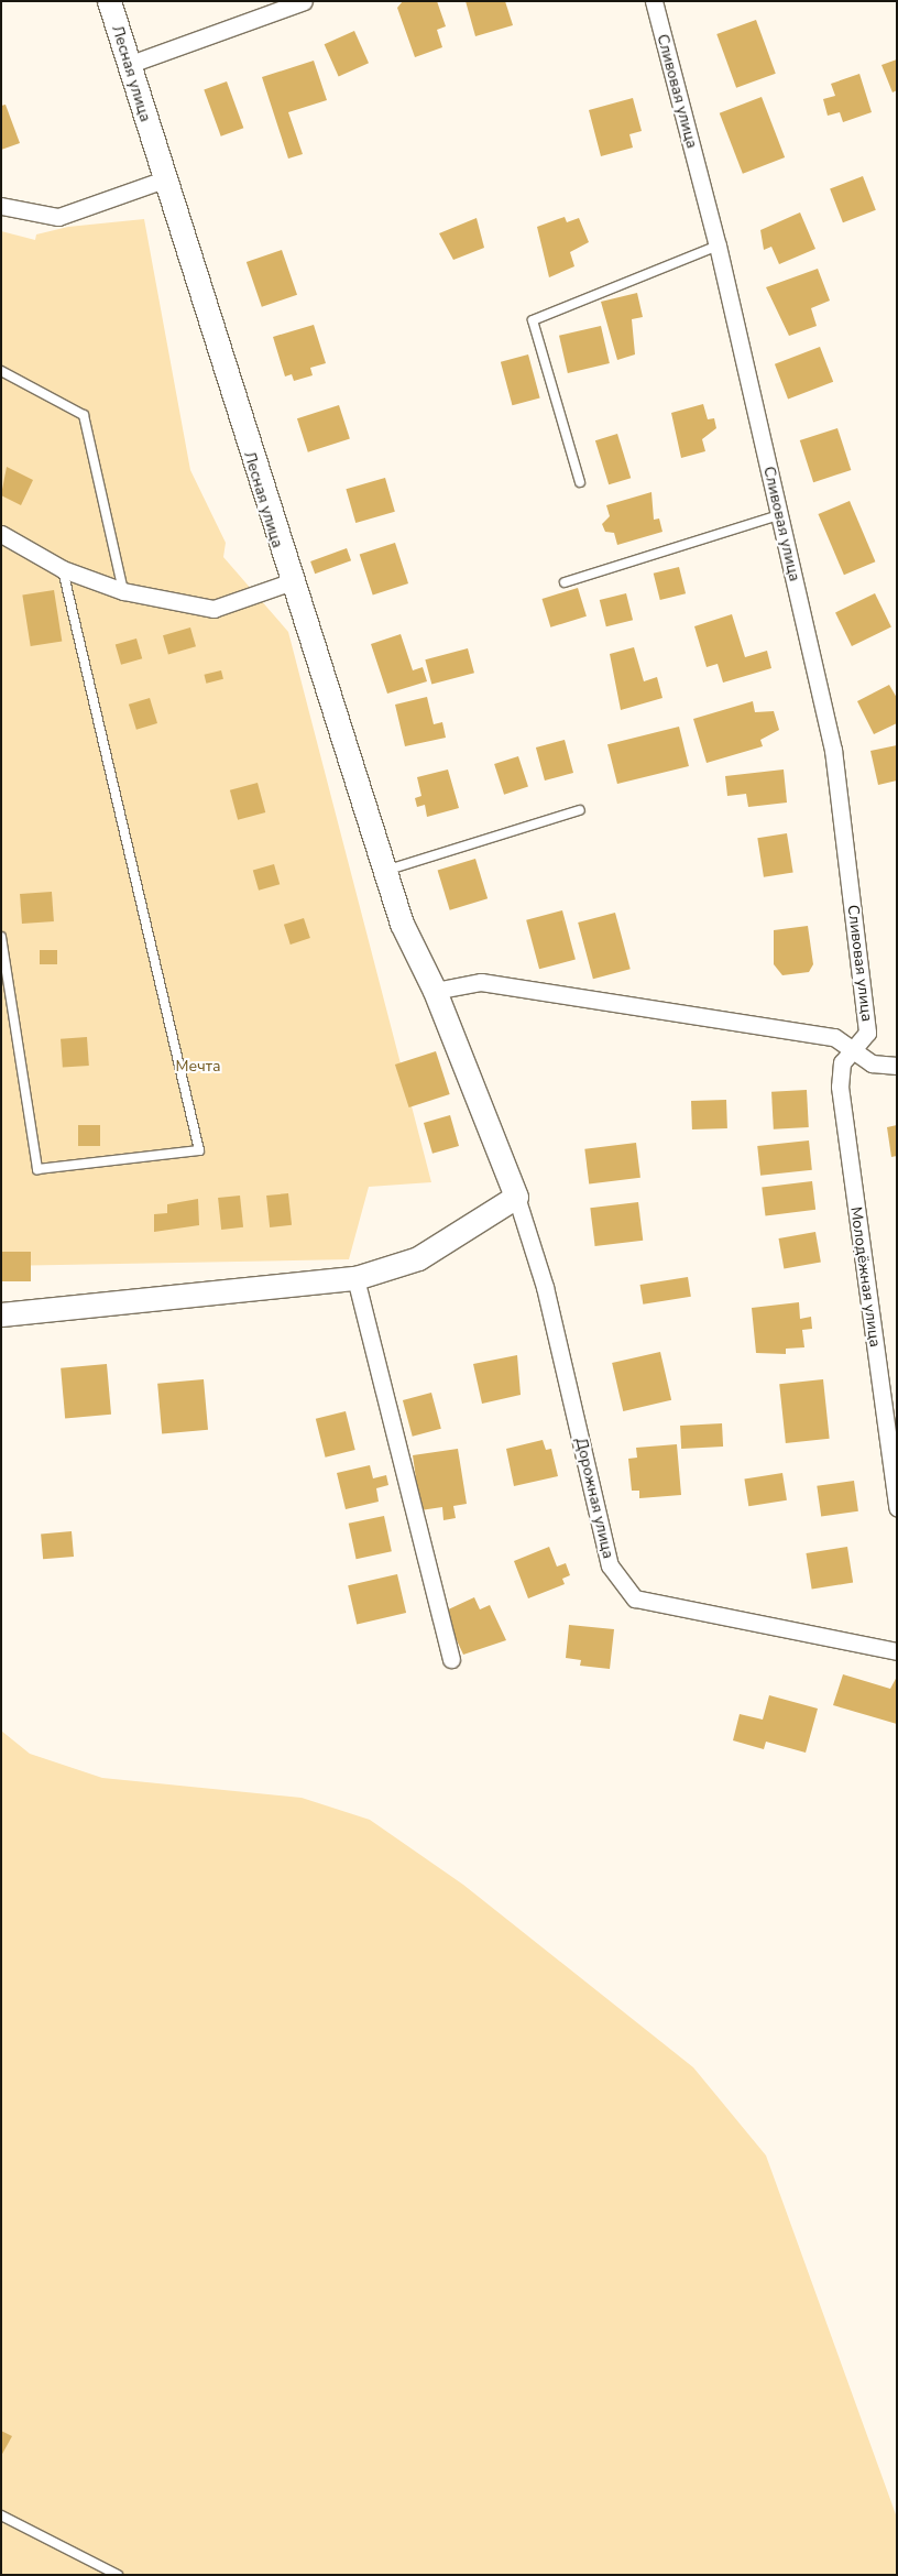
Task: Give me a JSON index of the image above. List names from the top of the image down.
{
  "streets": {
    "street": [
      "Лесная улица",
      "Сливовая улица",
      "Молодёжная улица",
      "Дорожная улица"
    ]
  },
  "crossings": [
    ["Лесная улица", "Дорожная улица"],
    ["Сливовая улица", "Молодёжная улица"]
  ],
  "parks": ["Мечта"]
}
